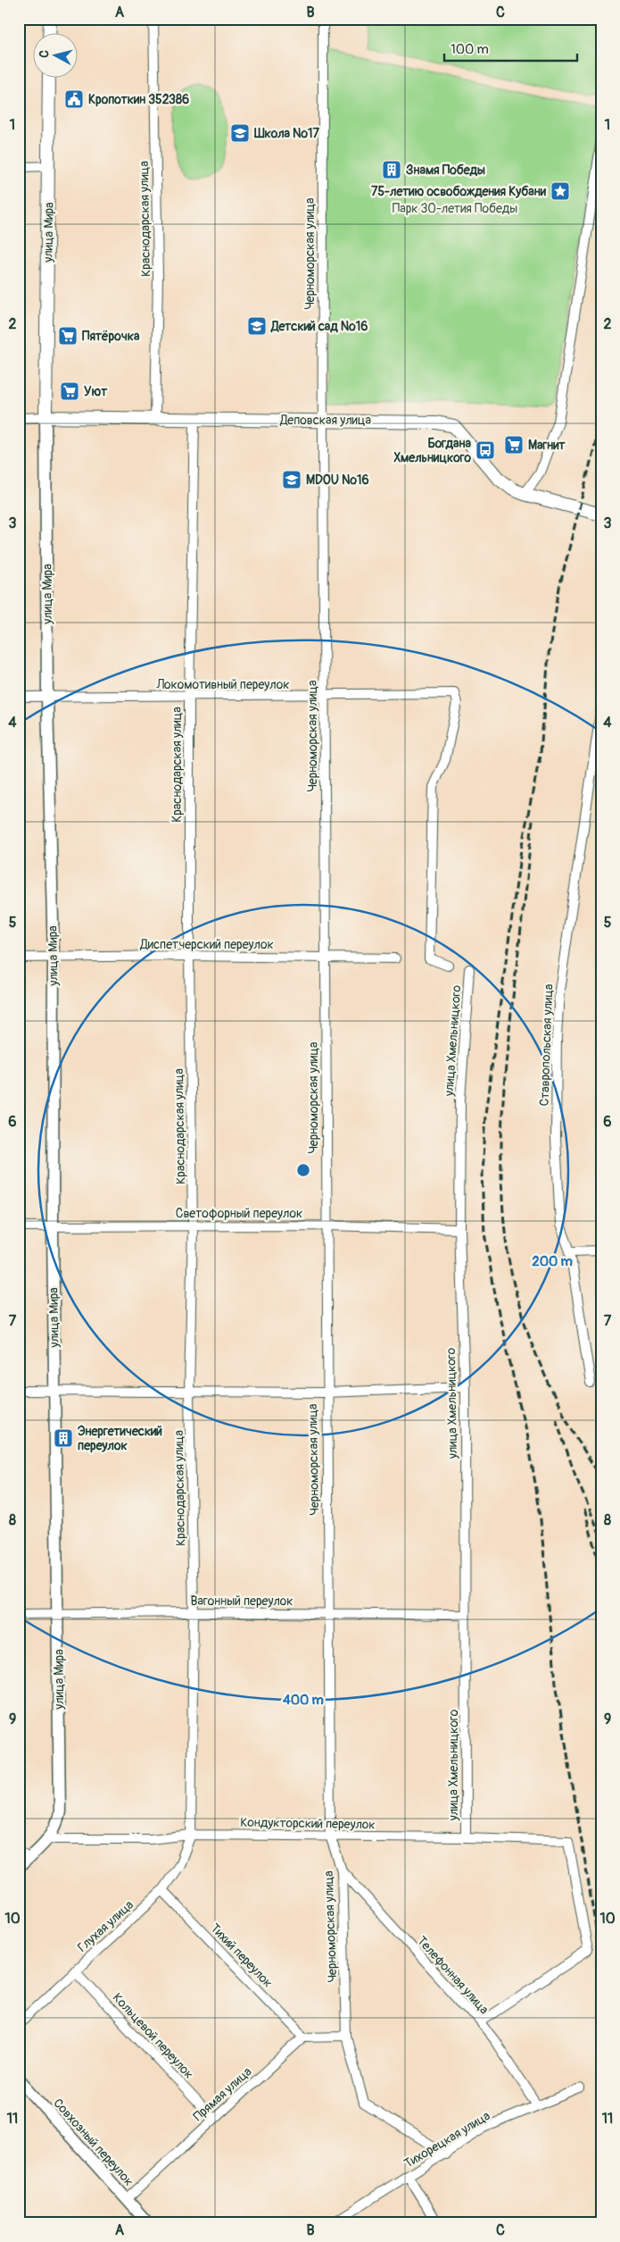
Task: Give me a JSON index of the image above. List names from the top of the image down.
{
  "streets": {
    "main road": ["улица Мира", "Деповская улица"],
    "street": [
      "Краснодарская улица",
      "Черноморская улица",
      "Локомотивный переулок",
      "Диспетчерский переулок",
      "улица Хмельницкого",
      "Ставропольская улица",
      "Светофорный переулок",
      "Вагонный переулок",
      "Кондукторский переулок",
      "Глухая улица",
      "Тихий переулок",
      "Телефонная улица",
      "Кольцевой переулок",
      "Прямая улица",
      "Тихорецкая улица",
      "Совхозный переулок"
    ]
  },
  "crossings": [
    ["Краснодарская улица", "Деповская улица"],
    ["Краснодарская улица", "Локомотивный переулок"],
    ["Краснодарская улица", "Диспетчерский переулок"],
    ["Краснодарская улица", "Светофорный переулок"],
    ["Краснодарская улица", "Вагонный переулок"],
    ["Краснодарская улица", "Кондукторский переулок"],
    ["Краснодарская улица", "Глухая улица"],
    ["улица Мира", "Деповская улица"],
    ["улица Мира", "Локомотивный переулок"],
    ["улица Мира", "Диспетчерский переулок"],
    ["улица Мира", "Светофорный переулок"],
    ["улица Мира", "Вагонный переулок"],
    ["улица Мира", "Кондукторский переулок"],
    ["Черноморская улица", "Деповская улица"],
    ["Черноморская улица", "Локомотивный переулок"],
    ["Черноморская улица", "Диспетчерский переулок"],
    ["Черноморская улица", "Светофорный переулок"],
    ["Черноморская улица", "Вагонный переулок"],
    ["Черноморская улица", "Кондукторский переулок"],
    ["Черноморская улица", "Телефонная улица"],
    ["Черноморская улица", "Тихорецкая улица"],
    ["улица Хмельницкого", "Светофорный переулок"],
    ["улица Хмельницкого", "Вагонный переулок"],
    ["улица Хмельницкого", "Кондукторский переулок"],
    ["Кондукторский переулок", "Глухая улица"],
    ["Кондукторский переулок", "Телефонная улица"],
    ["Глухая улица", "Тихий переулок"],
    ["Глухая улица", "Кольцевой переулок"],
    ["Тихий переулок", "Прямая улица"],
    ["Телефонная улица", "Тихорецкая улица"],
    ["Кольцевой переулок", "Прямая улица"],
    ["Прямая улица", "Совхозный переулок"]
  ],
  "parks": ["Парк 30-летия Победы"],
  "places": {
    "public building": ["Кропоткин 352386"],
    "school or university": ["Школа №17", "Детский сад №16", "MDOU №16"],
    "building": ["Знамя Победы", "Энергетический переулок"],
    "place": ["75-летию освобождения Кубани"],
    "supermarket": ["Пятёрочка", "Уют", "Магнит"],
    "bus stop": ["Богдана Хмельницкого"]
  },
  "scale_bar": "100 m",
  "north": "left",
  "grid": {
    "columns": ["A", "B", "C"],
    "rows": [
      "1",
      "2",
      "3",
      "4",
      "5",
      "6",
      "7",
      "8",
      "9",
      "10",
      "11"
    ]
  },
  "rings": ["200 m", "400 m"]
}
